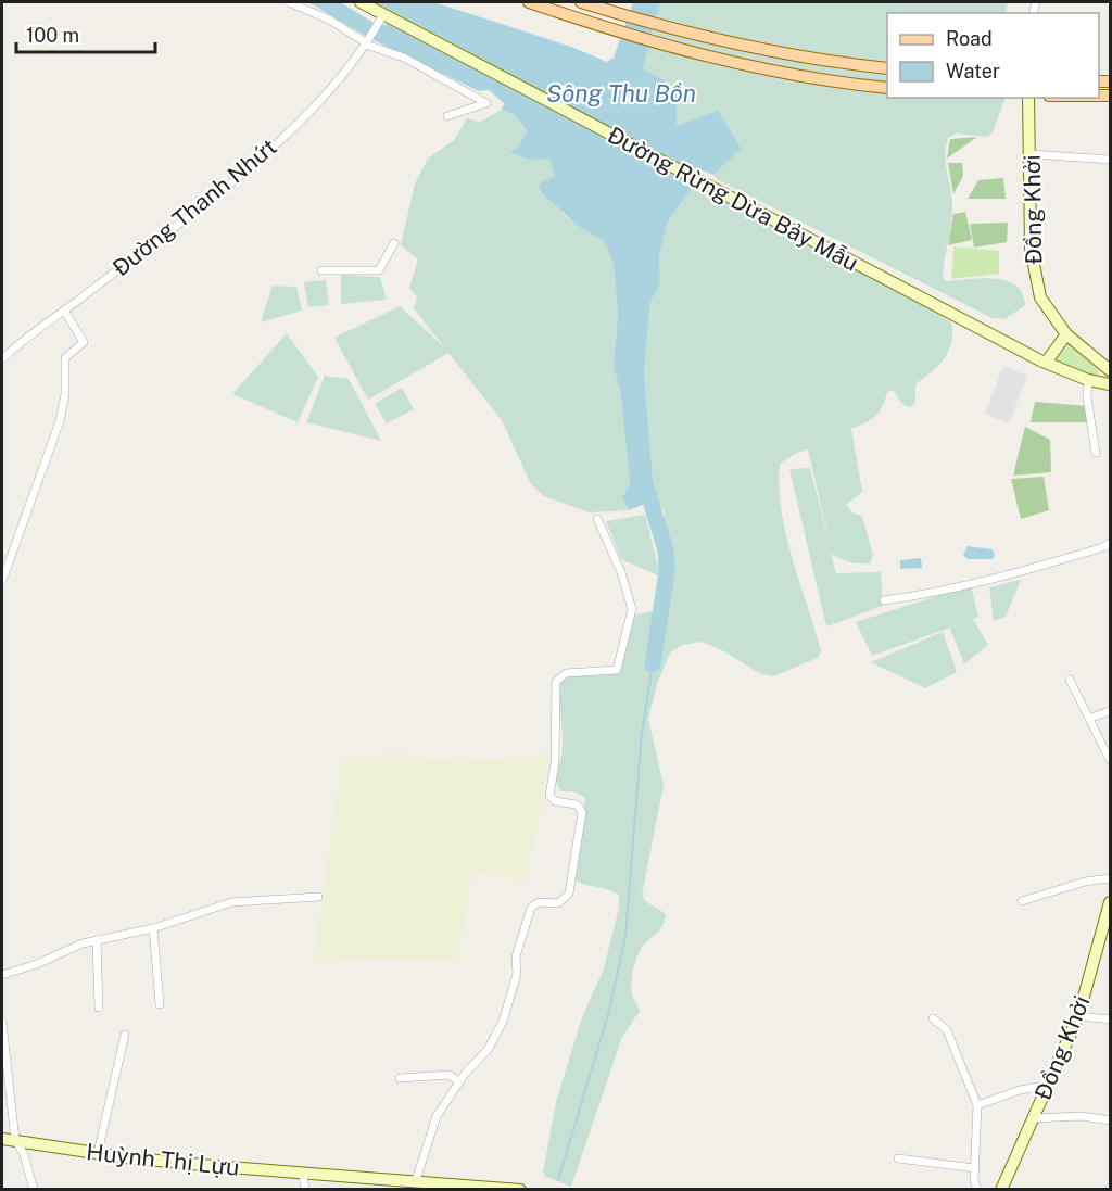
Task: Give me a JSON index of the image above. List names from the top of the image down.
{
  "streets": {
    "street": [
      "Đường Rừng Dừa Bảy Mẫu",
      "Đường Thanh Nhứt",
      "Đồng Khởi",
      "Huỳnh Thị Lựu"
    ]
  },
  "crossings": [
    ["Đường Rừng Dừa Bảy Mẫu", "Đường Thanh Nhứt"]
  ],
  "water": ["Sông Thu Bồn"],
  "legend": ["Road", "Water"],
  "scale_bar": "100 m"
}
